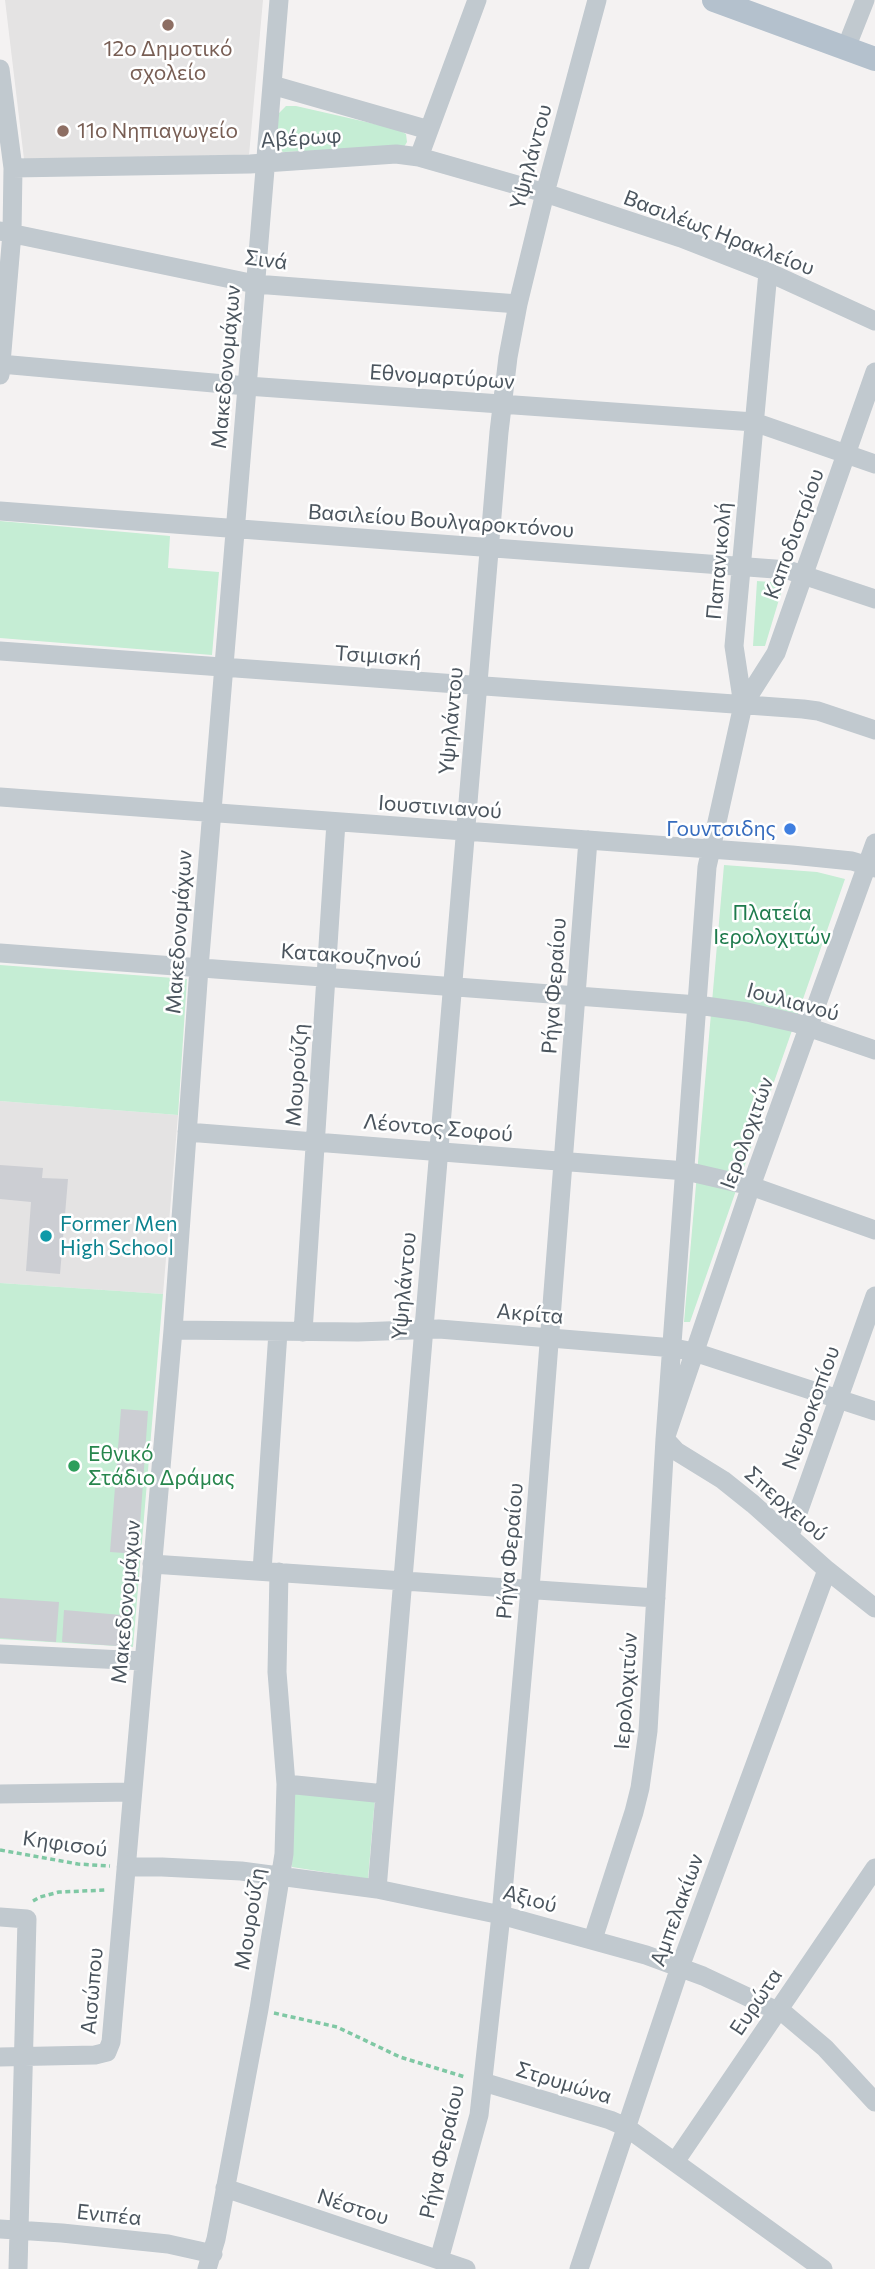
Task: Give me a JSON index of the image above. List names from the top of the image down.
{
  "streets": {
    "street": [
      "Αβέρωφ",
      "Υψηλάντου",
      "Βασιλέως Ηρακλείου",
      "Σινά",
      "Μακεδονομάχων",
      "Εθνομαρτύρων",
      "Βασιλείου Βουλγαροκτόνου",
      "Καποδιστρίου",
      "Παπανικολή",
      "Τσιμισκή",
      "Ιουστινιανού",
      "Κατακουζηνού",
      "Ρήγα Φεραίου",
      "Ιουλιανού",
      "Μουρούζη",
      "Λέοντος Σοφού",
      "Ιερολοχιτών",
      "Ακρίτα",
      "Νευροκοπίου",
      "Σπερχειού",
      "Αξιού",
      "Αμπελακίων",
      "Αισώπου",
      "Ευρώτα",
      "Στρυμώνα",
      "Νέστου",
      "Ενιπέα"
    ],
    "path": ["Κηφισού"]
  },
  "crossings": [
    ["Αβέρωφ", "Υψηλάντου"],
    ["Αβέρωφ", "Βασιλέως Ηρακλείου"],
    ["Αβέρωφ", "Μακεδονομάχων"],
    ["Υψηλάντου", "Βασιλέως Ηρακλείου"],
    ["Υψηλάντου", "Σινά"],
    ["Υψηλάντου", "Εθνομαρτύρων"],
    ["Υψηλάντου", "Βασιλείου Βουλγαροκτόνου"],
    ["Υψηλάντου", "Τσιμισκή"],
    ["Υψηλάντου", "Ιουστινιανού"],
    ["Υψηλάντου", "Κατακουζηνού"],
    ["Υψηλάντου", "Λέοντος Σοφού"],
    ["Υψηλάντου", "Ακρίτα"],
    ["Υψηλάντου", "Αξιού"],
    ["Βασιλέως Ηρακλείου", "Παπανικολή"],
    ["Σινά", "Μακεδονομάχων"],
    ["Μακεδονομάχων", "Εθνομαρτύρων"],
    ["Μακεδονομάχων", "Βασιλείου Βουλγαροκτόνου"],
    ["Μακεδονομάχων", "Τσιμισκή"],
    ["Μακεδονομάχων", "Ιουστινιανού"],
    ["Μακεδονομάχων", "Κατακουζηνού"],
    ["Μακεδονομάχων", "Λέοντος Σοφού"],
    ["Μακεδονομάχων", "Ακρίτα"],
    ["Μακεδονομάχων", "Κηφισού"],
    ["Μακεδονομάχων", "Αξιού"],
    ["Μακεδονομάχων", "Αισώπου"],
    ["Εθνομαρτύρων", "Καποδιστρίου"],
    ["Εθνομαρτύρων", "Παπανικολή"],
    ["Βασιλείου Βουλγαροκτόνου", "Καποδιστρίου"],
    ["Βασιλείου Βουλγαροκτόνου", "Παπανικολή"],
    ["Καποδιστρίου", "Παπανικολή"],
    ["Καποδιστρίου", "Τσιμισκή"],
    ["Παπανικολή", "Τσιμισκή"],
    ["Παπανικολή", "Ιουστινιανού"],
    ["Παπανικολή", "Ιερολοχιτών"],
    ["Ιουστινιανού", "Ρήγα Φεραίου"],
    ["Ιουστινιανού", "Μουρούζη"],
    ["Ιουστινιανού", "Ιερολοχιτών"],
    ["Κατακουζηνού", "Ρήγα Φεραίου"],
    ["Κατακουζηνού", "Ιουλιανού"],
    ["Κατακουζηνού", "Μουρούζη"],
    ["Κατακουζηνού", "Ιερολοχιτών"],
    ["Ρήγα Φεραίου", "Λέοντος Σοφού"],
    ["Ρήγα Φεραίου", "Ακρίτα"],
    ["Ρήγα Φεραίου", "Αξιού"],
    ["Ρήγα Φεραίου", "Στρυμώνα"],
    ["Ρήγα Φεραίου", "Νέστου"],
    ["Ιουλιανού", "Ιερολοχιτών"],
    ["Μουρούζη", "Λέοντος Σοφού"],
    ["Μουρούζη", "Ακρίτα"],
    ["Μουρούζη", "Αξιού"],
    ["Μουρούζη", "Στρυμώνα"],
    ["Μουρούζη", "Νέστου"],
    ["Μουρούζη", "Ενιπέα"],
    ["Λέοντος Σοφού", "Ιερολοχιτών"],
    ["Ιερολοχιτών", "Ακρίτα"],
    ["Ιερολοχιτών", "Σπερχειού"],
    ["Ιερολοχιτών", "Αξιού"],
    ["Ακρίτα", "Νευροκοπίου"],
    ["Νευροκοπίου", "Σπερχειού"],
    ["Σπερχειού", "Αμπελακίων"],
    ["Κηφισού", "Αξιού"],
    ["Κηφισού", "Αισώπου"],
    ["Αξιού", "Αμπελακίων"],
    ["Αξιού", "Αισώπου"],
    ["Αξιού", "Ευρώτα"],
    ["Αμπελακίων", "Στρυμώνα"],
    ["Ευρώτα", "Στρυμώνα"]
  ],
  "parks": ["Πλατεία Ιερολοχιτών"],
  "places": [
    "12ο Δημοτικό σχολείο",
    "11ο Νηπιαγωγείο",
    "Γουντσιδης",
    "Former Men High School",
    "Εθνικό Στάδιο Δράμας"
  ]
}
